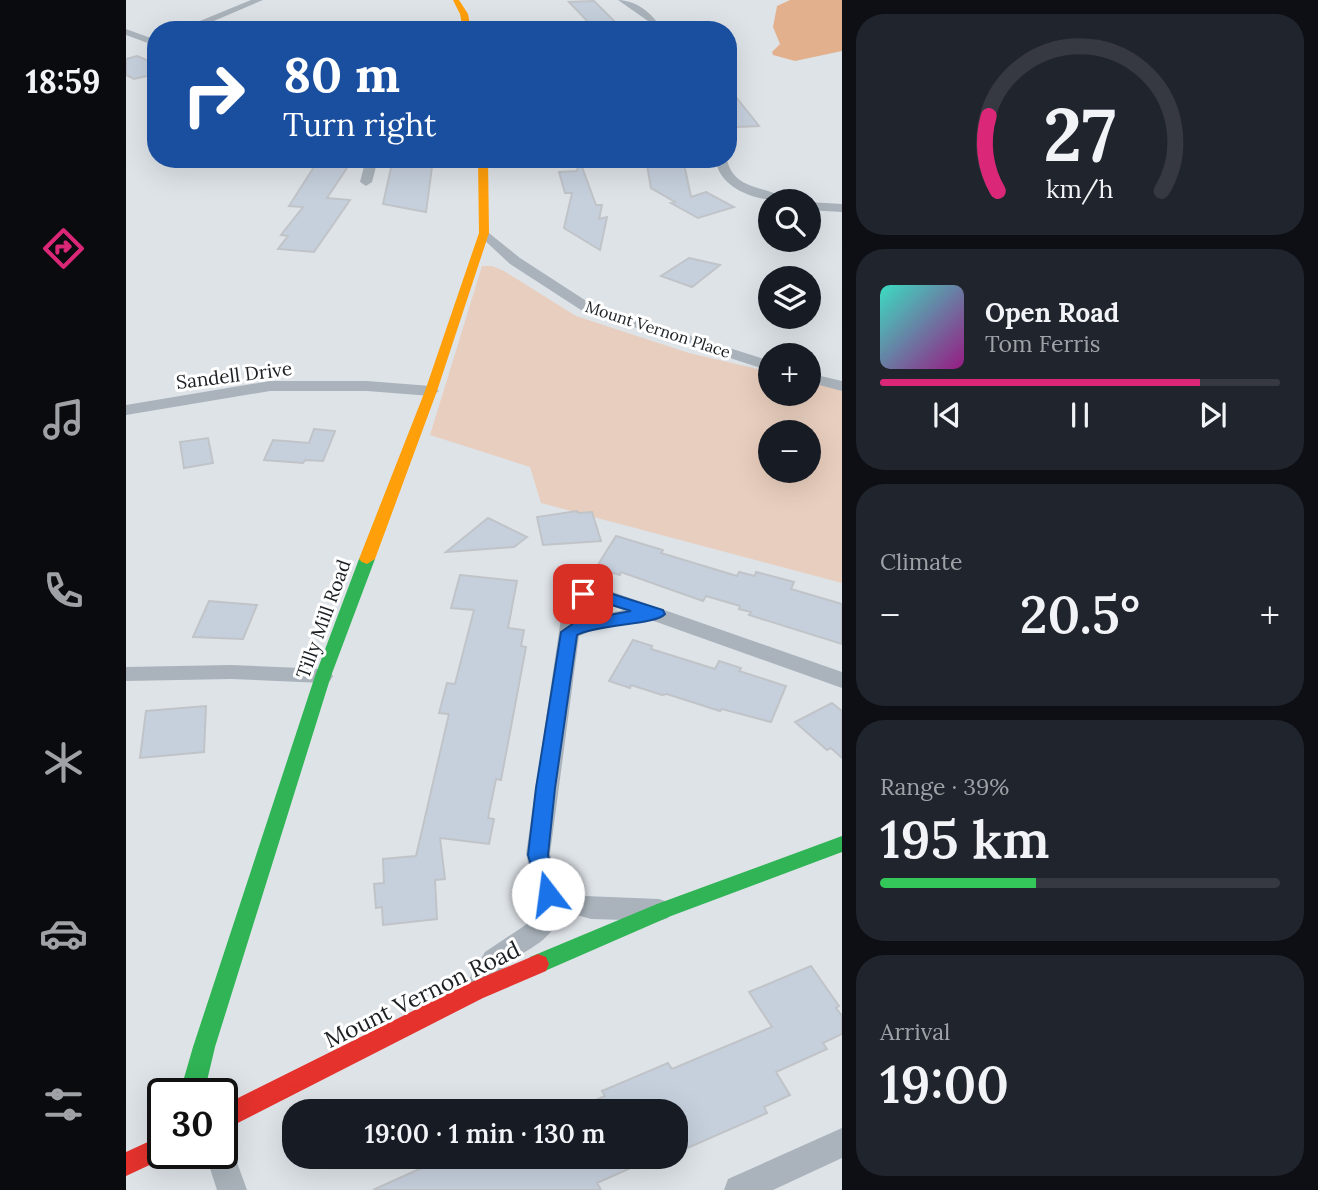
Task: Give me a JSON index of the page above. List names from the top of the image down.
{
  "streets": {
    "street": [
      "Mount Vernon Place",
      "Sandell Drive",
      "Tilly Mill Road",
      "Mount Vernon Road"
    ]
  },
  "crossings": [
    ["Mount Vernon Place", "Tilly Mill Road"],
    ["Sandell Drive", "Tilly Mill Road"]
  ],
  "page": {
    "tabs": "18:59",
    "turn": ["80 m", "Turn right"],
    "map_buttons": ["+", "−"],
    "song": ["Open Road", "Tom Ferris"],
    "tile": [
      "Climate",
      ["Range · 39%", "195 km"],
      ["Arrival", "19:00"]
    ],
    "heat": ["−", "20.5°", "+"],
    "limit": "30",
    "trip": "19:00 · 1 min · 130 m",
    "gauge": ["27", "km/h"]
  }
}
